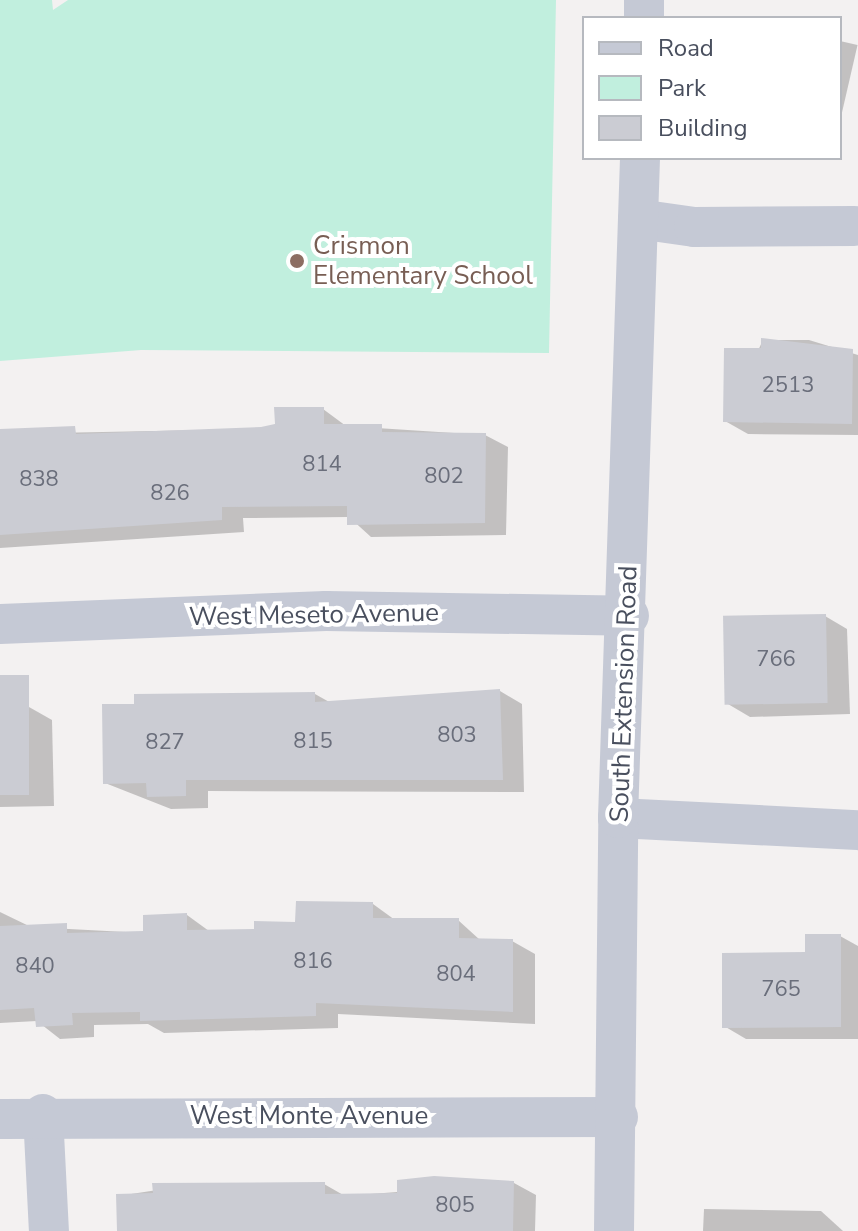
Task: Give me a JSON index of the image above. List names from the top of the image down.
{
  "streets": {
    "street": ["West Meseto Avenue", "South Extension Road", "West Monte Avenue"]
  },
  "crossings": [
    ["West Meseto Avenue", "South Extension Road"],
    ["South Extension Road", "West Monte Avenue"]
  ],
  "places": ["Crismon Elementary School"],
  "house_numbers": [
    "2513",
    "814",
    "802",
    "838",
    "826",
    "766",
    "803",
    "815",
    "827",
    "816",
    "840",
    "804",
    "765",
    "805"
  ],
  "legend": ["Road", "Park", "Building"]
}
